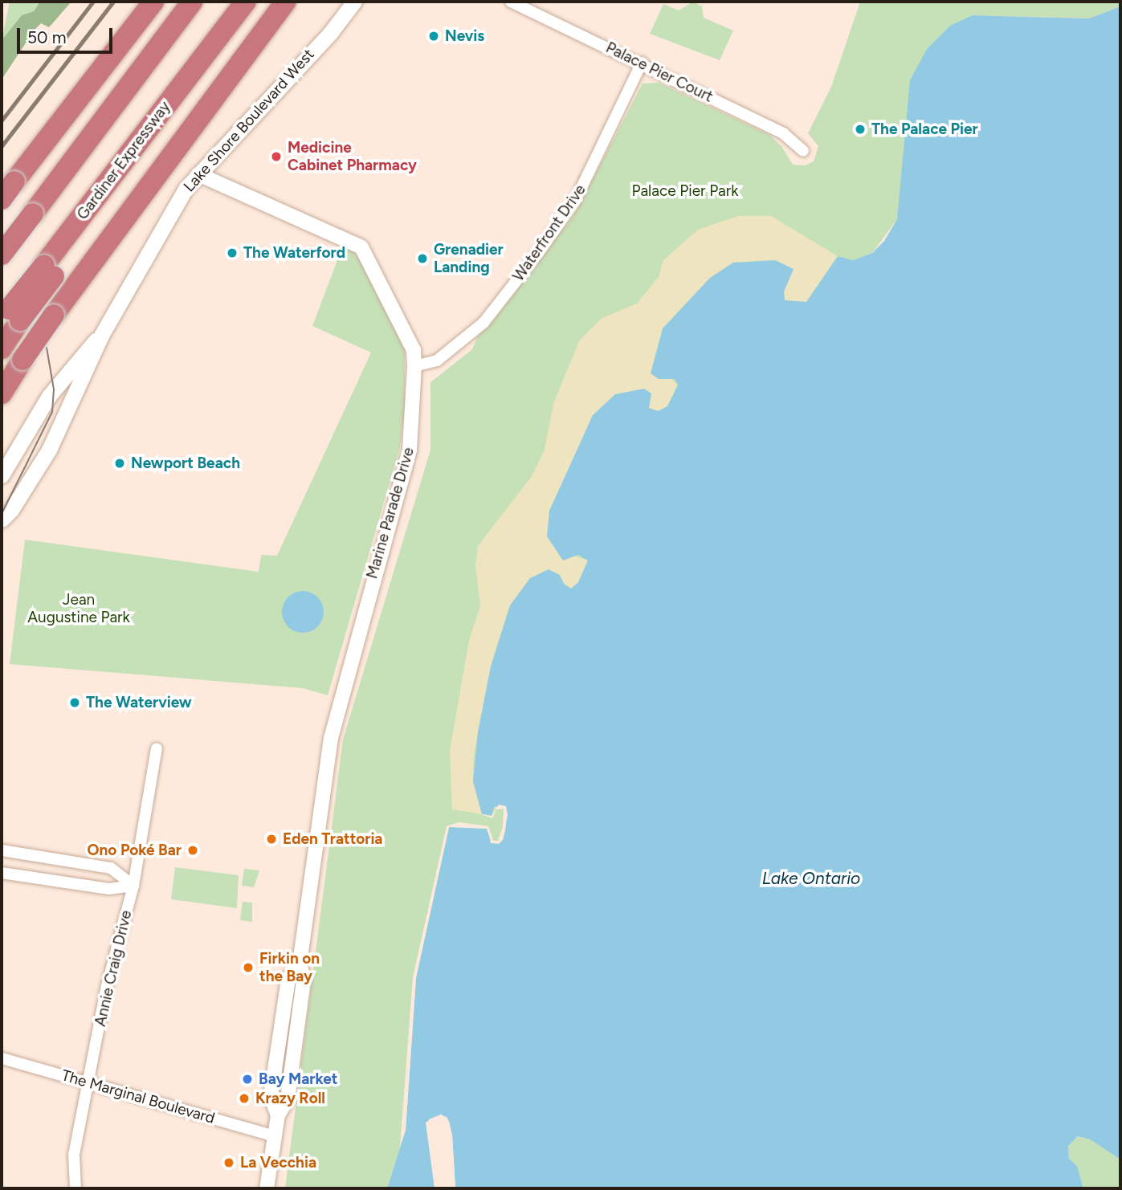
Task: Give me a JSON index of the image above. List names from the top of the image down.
{
  "streets": {
    "highway": ["Gardiner Expressway"],
    "main road": ["Lake Shore Boulevard West"],
    "street": [
      "Palace Pier Court",
      "Waterfront Drive",
      "Marine Parade Drive",
      "Annie Craig Drive",
      "The Marginal Boulevard"
    ]
  },
  "crossings": [
    ["Palace Pier Court", "Waterfront Drive"],
    ["Lake Shore Boulevard West", "Marine Parade Drive"],
    ["Waterfront Drive", "Marine Parade Drive"],
    ["Marine Parade Drive", "The Marginal Boulevard"],
    ["Annie Craig Drive", "The Marginal Boulevard"]
  ],
  "water": ["Lake Ontario"],
  "parks": ["Palace Pier Park", "Jean Augustine Park"],
  "places": [
    "Nevis",
    "The Palace Pier",
    "Medicine Cabinet Pharmacy",
    "The Waterford",
    "Grenadier Landing",
    "Newport Beach",
    "The Waterview",
    "Eden Trattoria",
    "Ono Poké Bar",
    "Firkin on the Bay",
    "Bay Market",
    "Krazy Roll",
    "La Vecchia"
  ],
  "scale_bar": "50 m"
}
